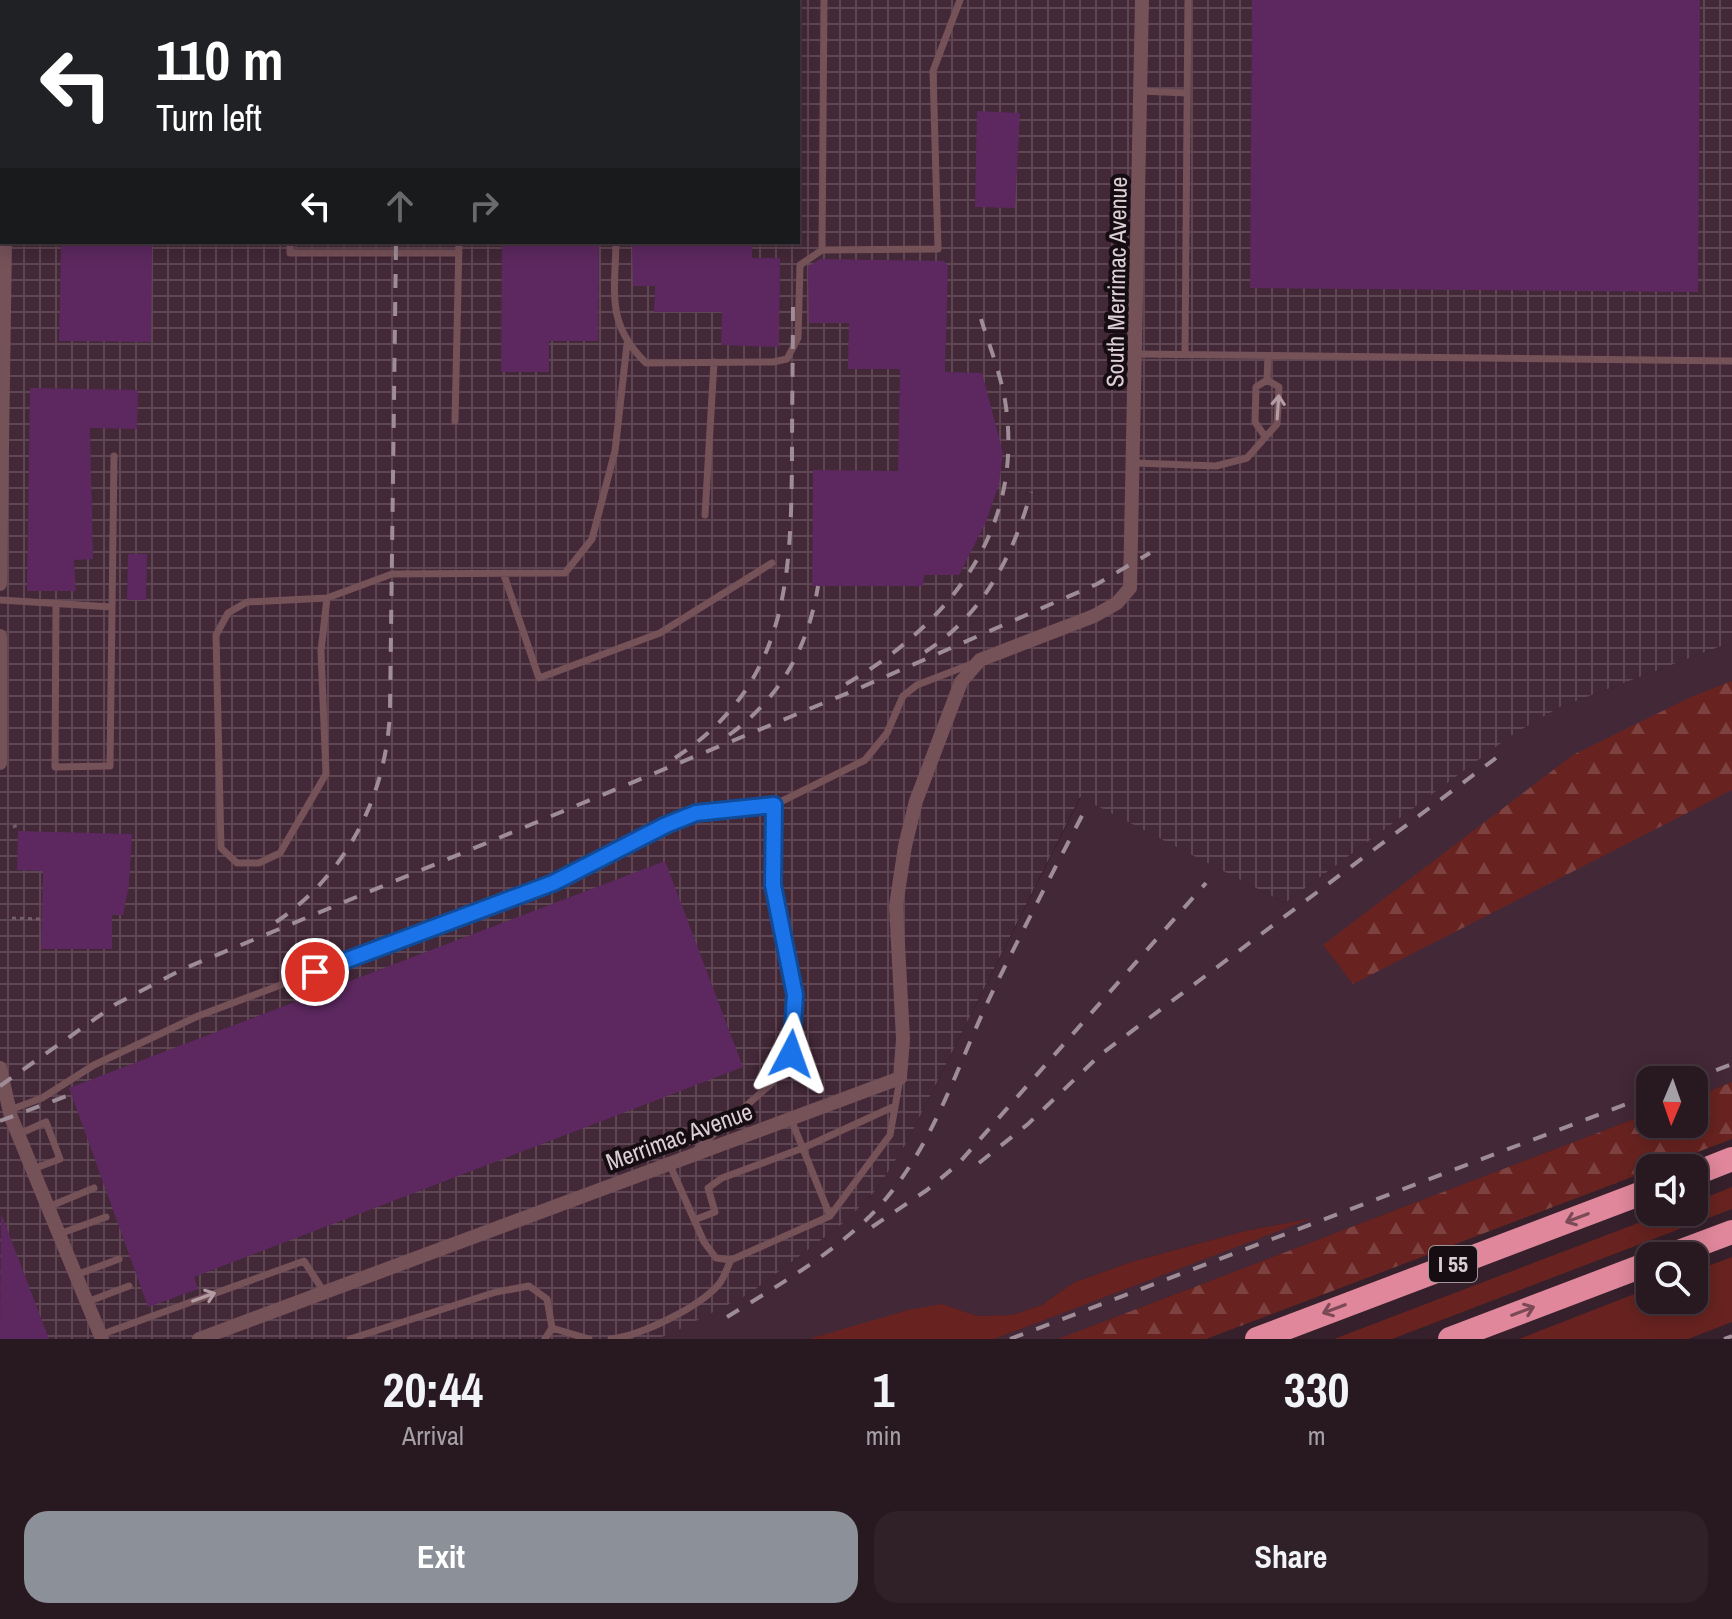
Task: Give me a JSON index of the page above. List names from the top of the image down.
{
  "streets": {
    "highway": ["I 55"],
    "street": ["South Merrimac Avenue", "Merrimac Avenue"]
  },
  "north": "bottom",
  "page": {
    "turn": ["110 m", "Turn left"],
    "eta": [
      "20:44",
      "Arrival",
      "1",
      "min",
      "330",
      "m"
    ],
    "buttons": ["Exit", "Share"]
  }
}
